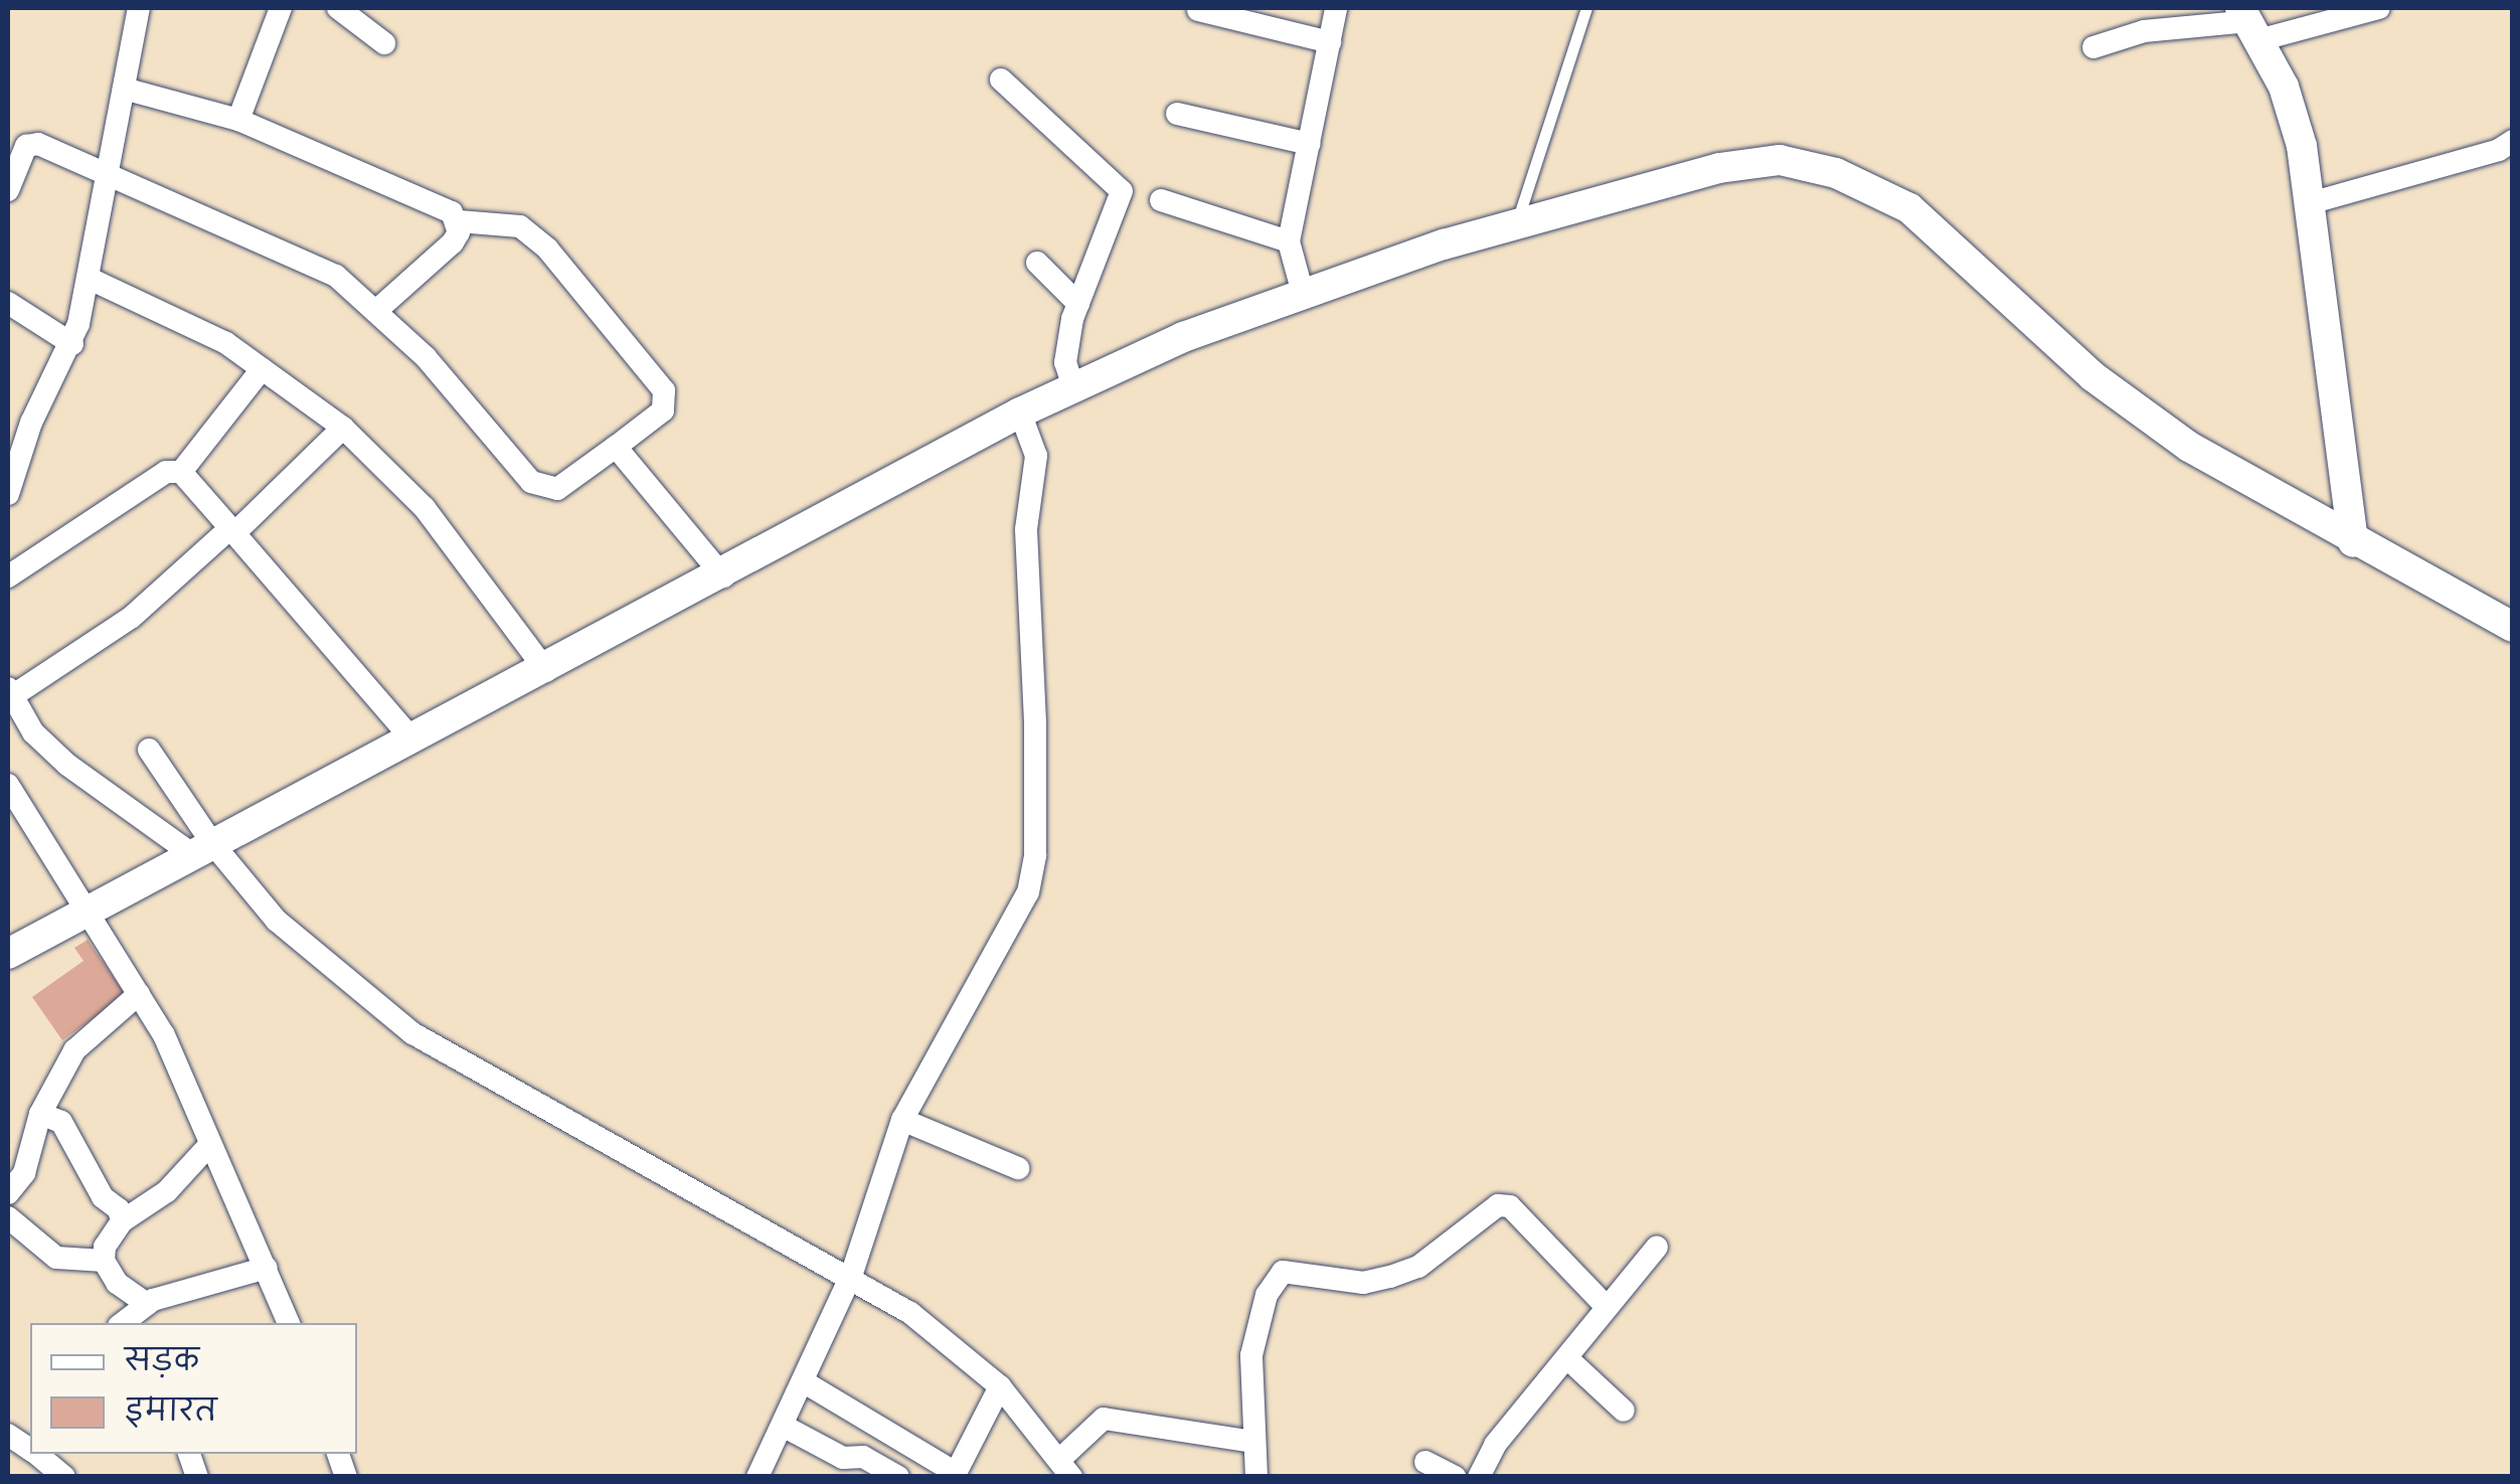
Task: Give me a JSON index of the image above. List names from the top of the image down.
{
  "legend": ["सड़क", "इमारत"]
}
